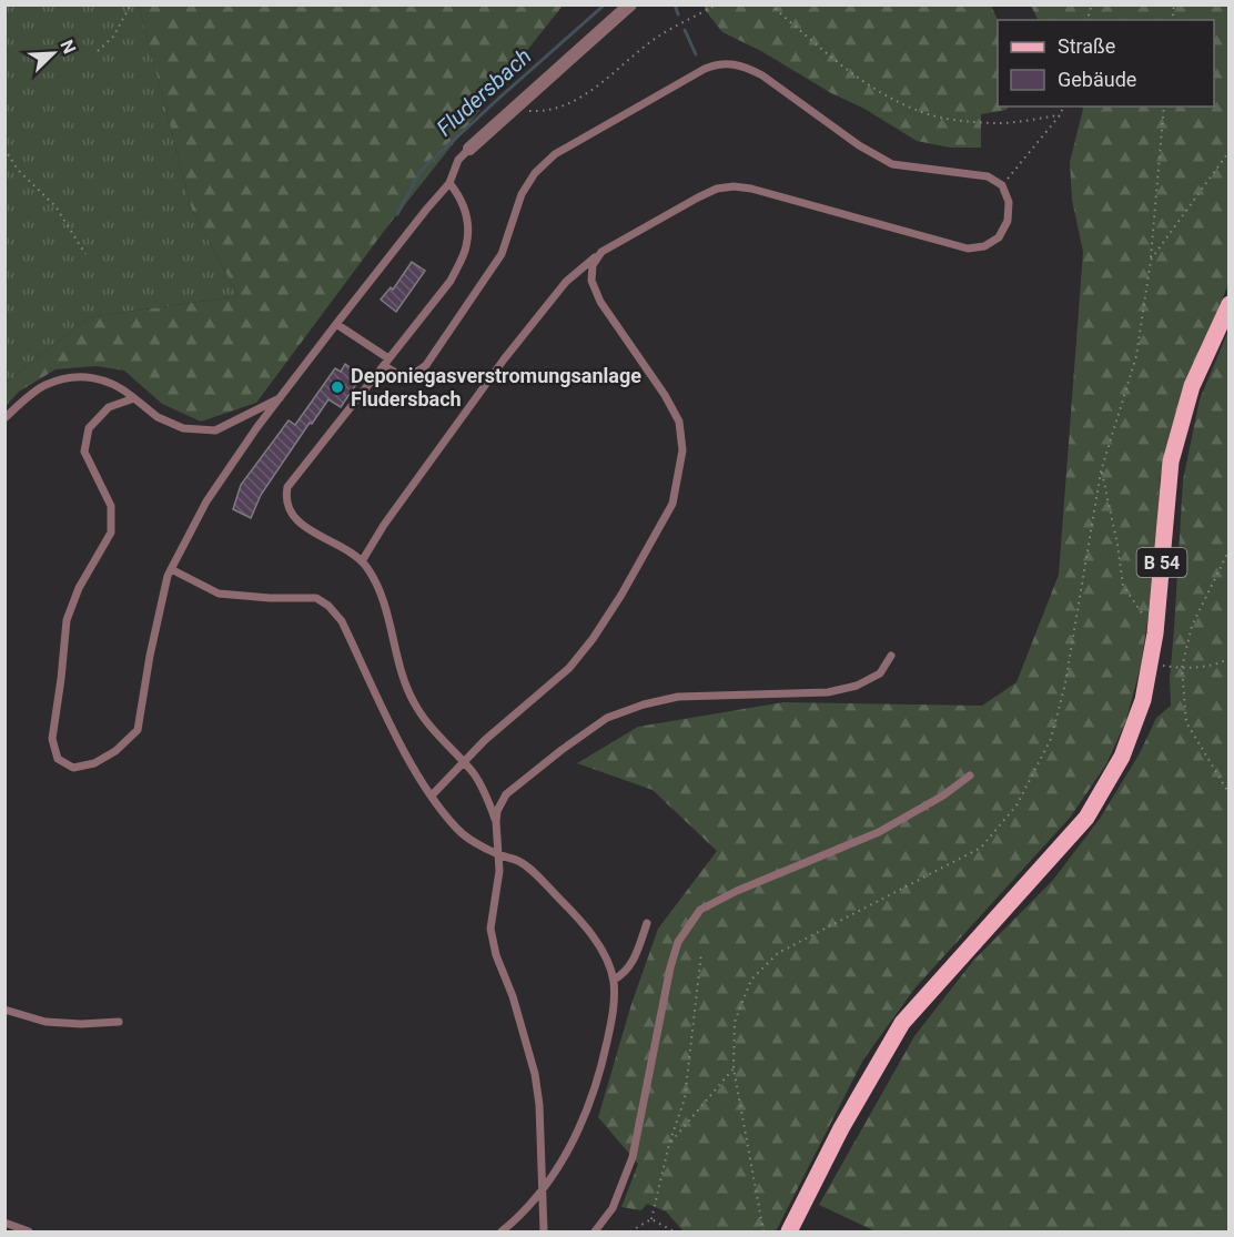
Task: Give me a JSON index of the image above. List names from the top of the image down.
{
  "streets": {
    "main road": ["B 54"]
  },
  "water": ["Fludersbach"],
  "places": ["Deponiegasverstromungsanlage Fludersbach"],
  "legend": ["Straße", "Gebäude"],
  "north": "top right"
}
